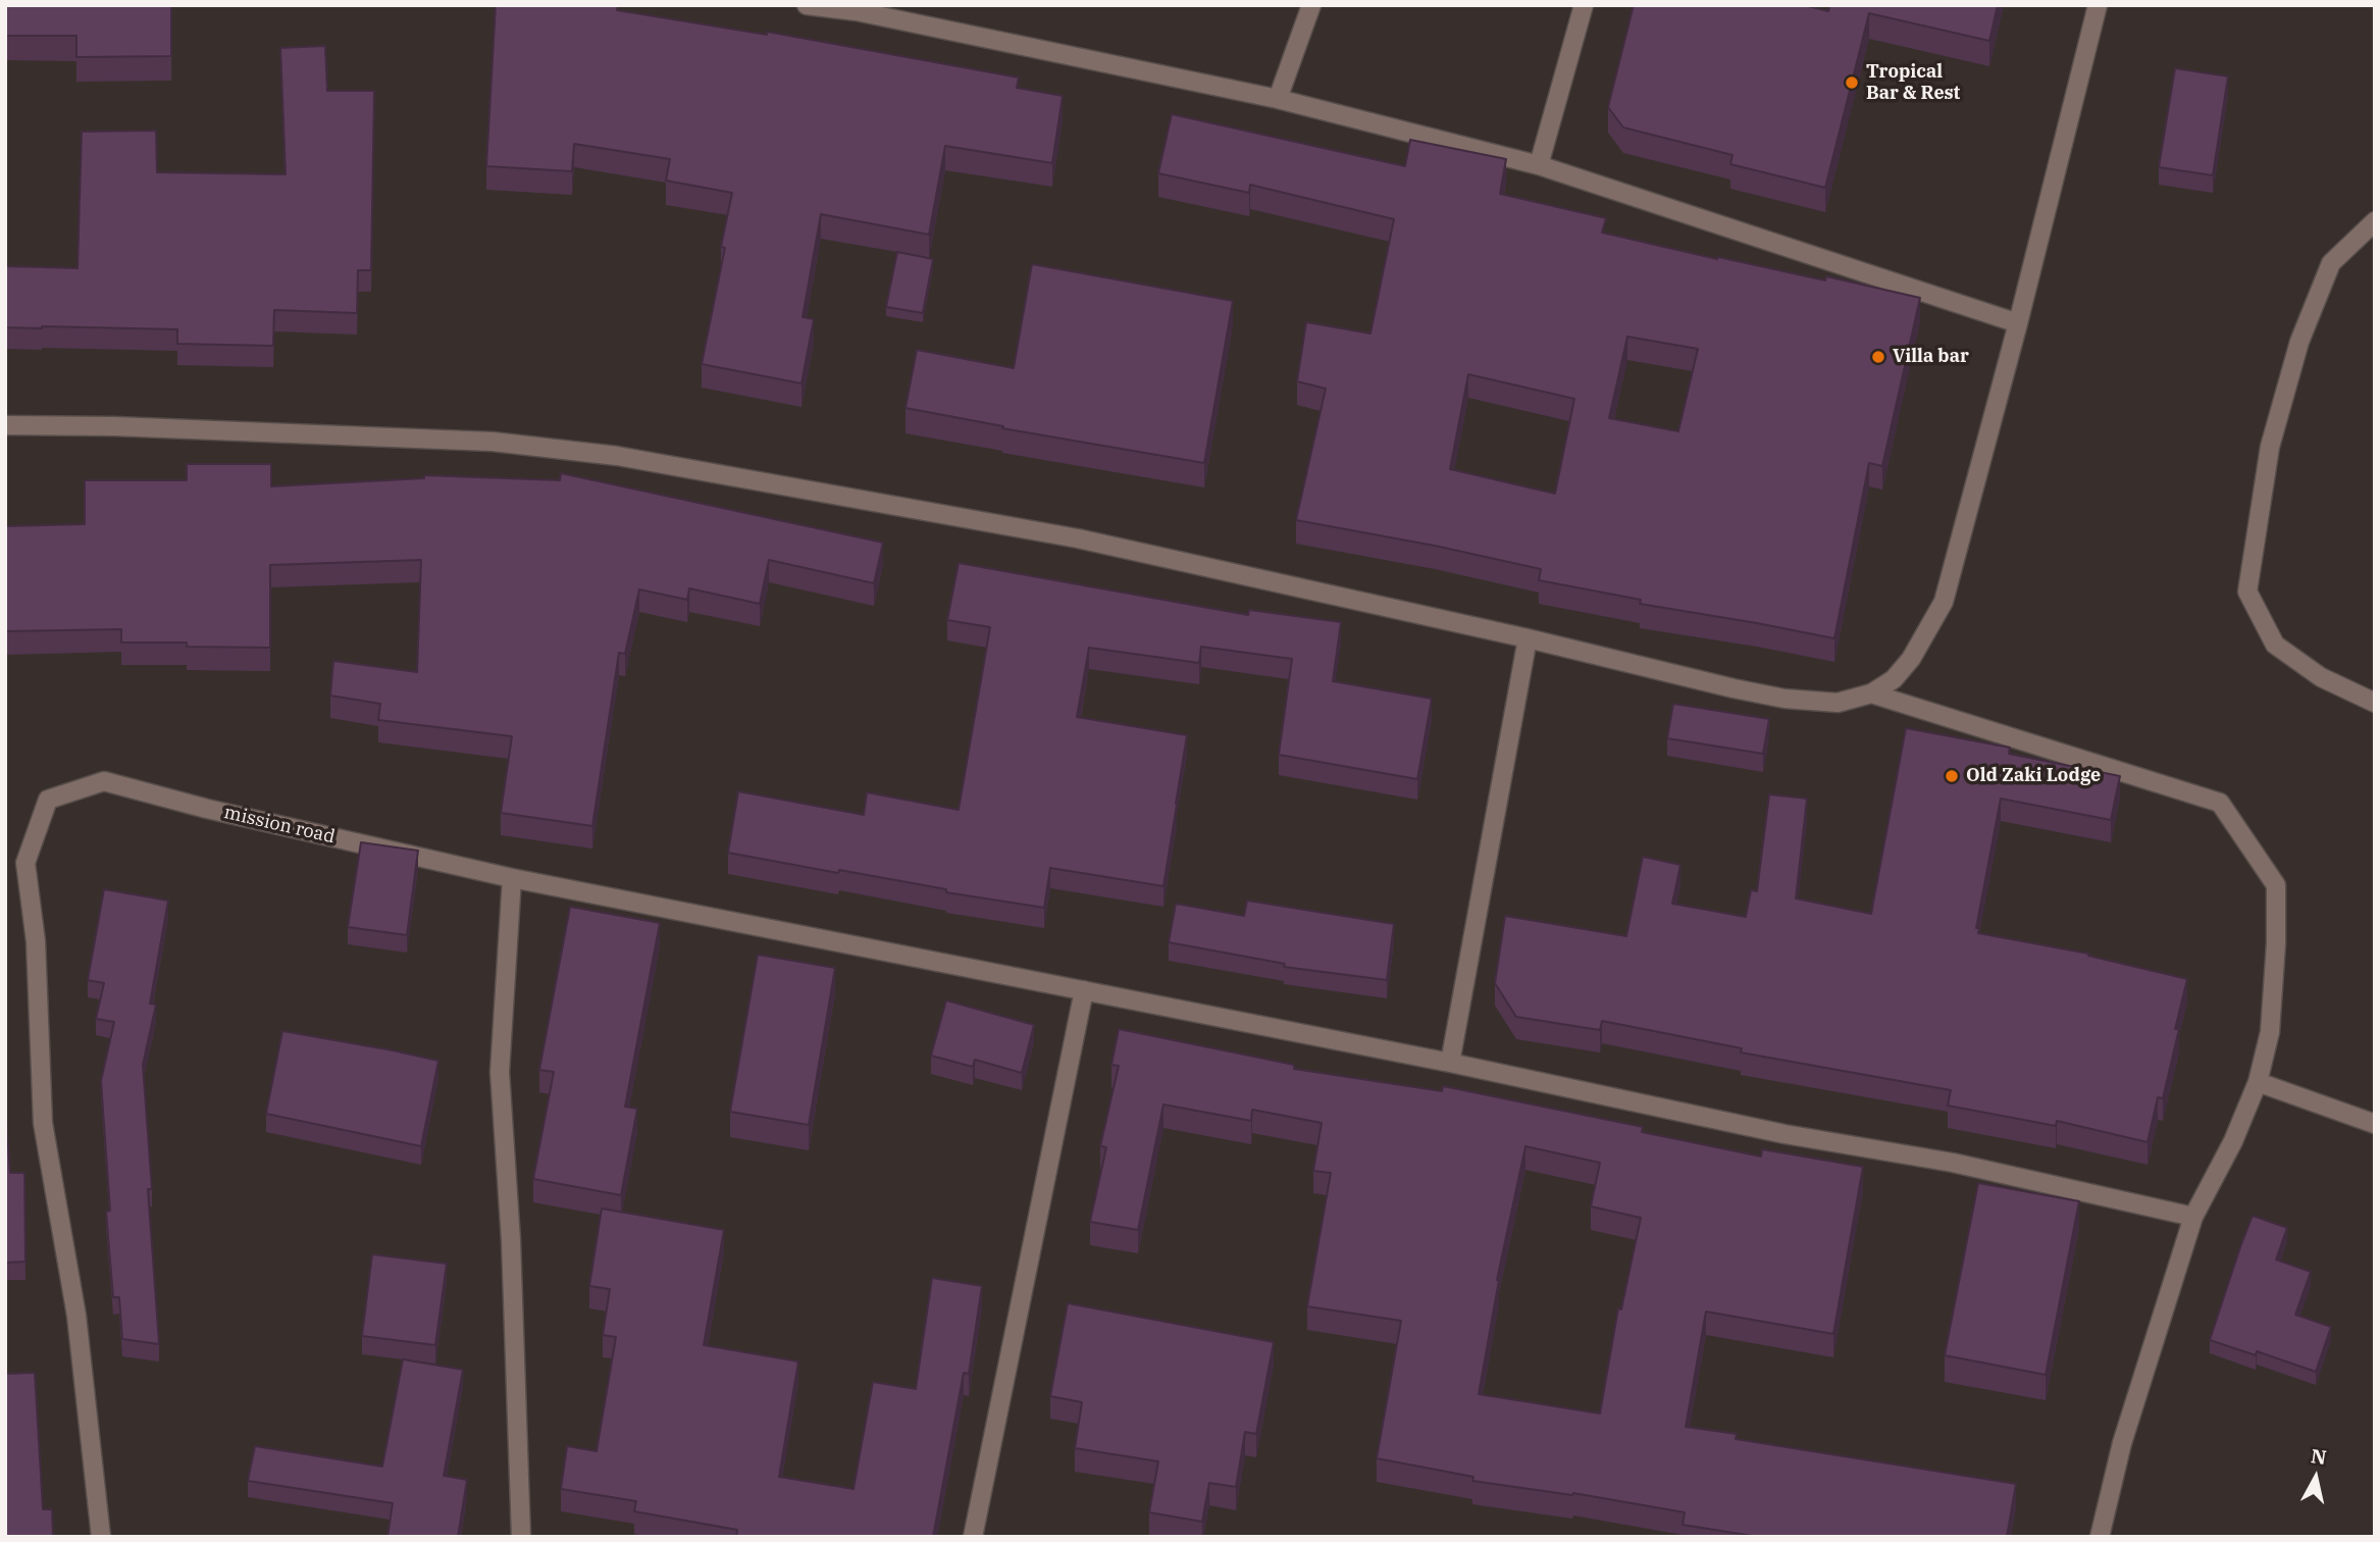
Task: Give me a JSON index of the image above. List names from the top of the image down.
{
  "streets": {
    "street": ["mission road"]
  },
  "places": ["Tropical Bar & Rest", "Villa bar", "Old Zaki Lodge"],
  "north": "top"
}
